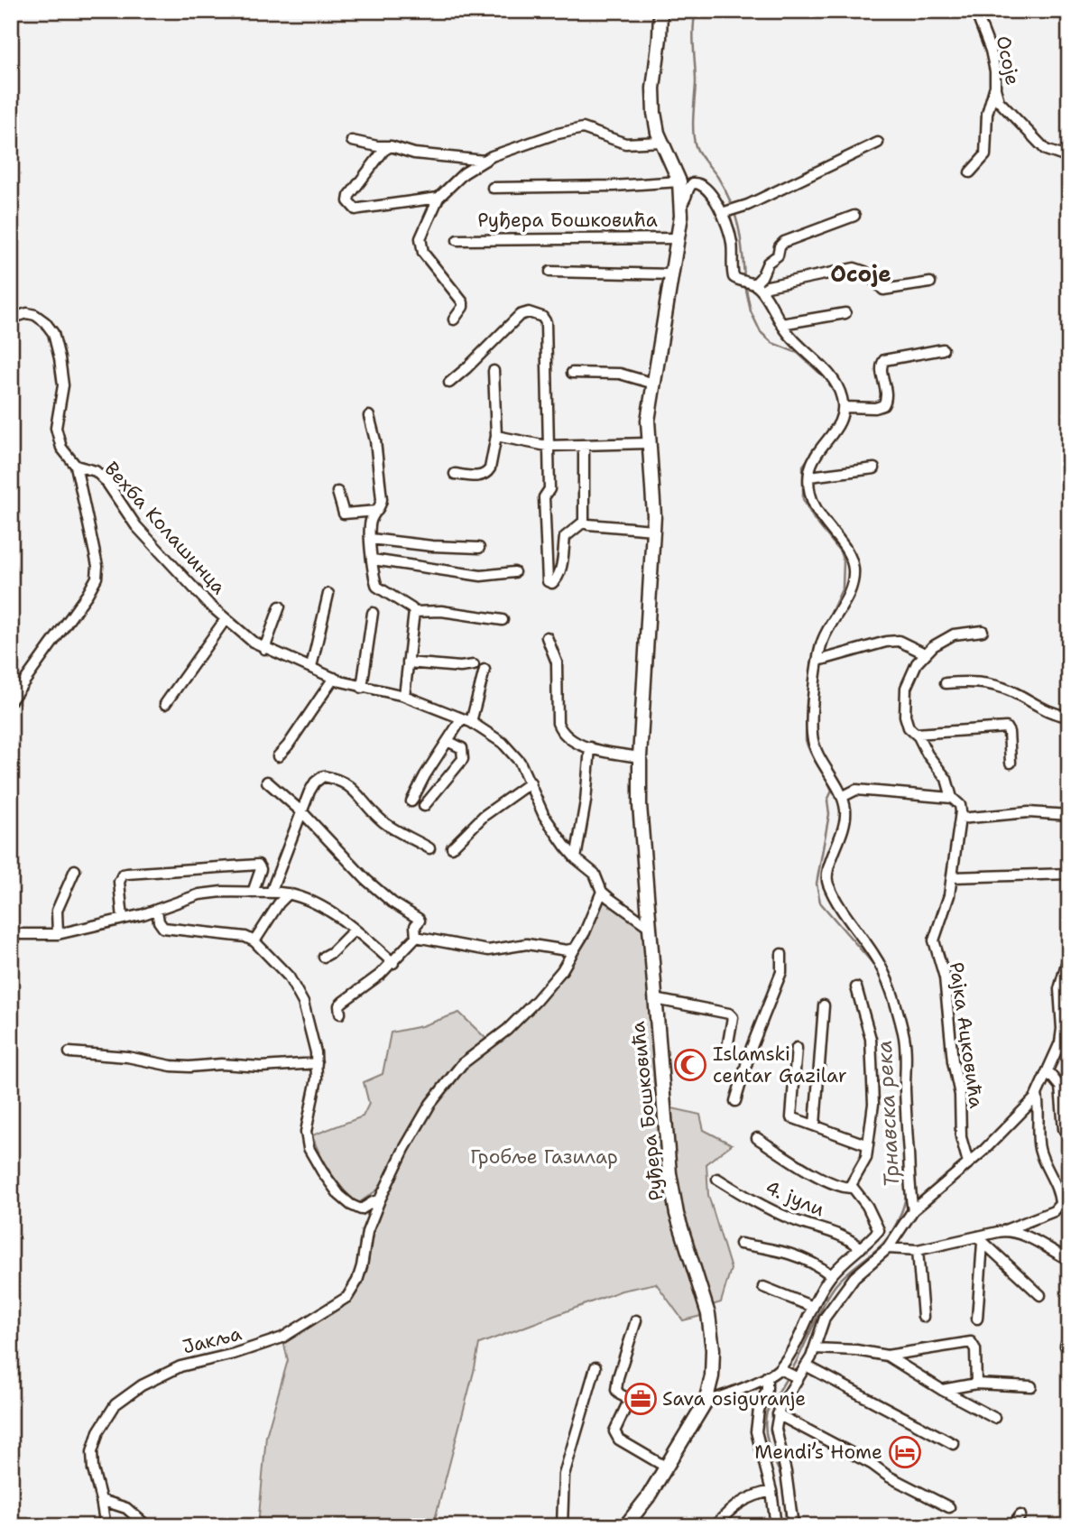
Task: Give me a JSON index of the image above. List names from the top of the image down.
{
  "streets": {
    "main road": ["Руђера Бошковића"],
    "street": [
      "Осоје",
      "Вехба Колашинца",
      "Рајка Ацковића",
      "4. јули",
      "Јакља"
    ]
  },
  "crossings": [
    ["Вехба Колашинца", "Јакља"]
  ],
  "districts": ["Осоје"],
  "water": ["Трнавска река"],
  "parks": ["Гробље Газилар"],
  "places": {
    "mosque": ["Islamski centar Gazilar"],
    "office": ["Sava osiguranje"],
    "hotel": ["Mendi’s Home"]
  }
}
